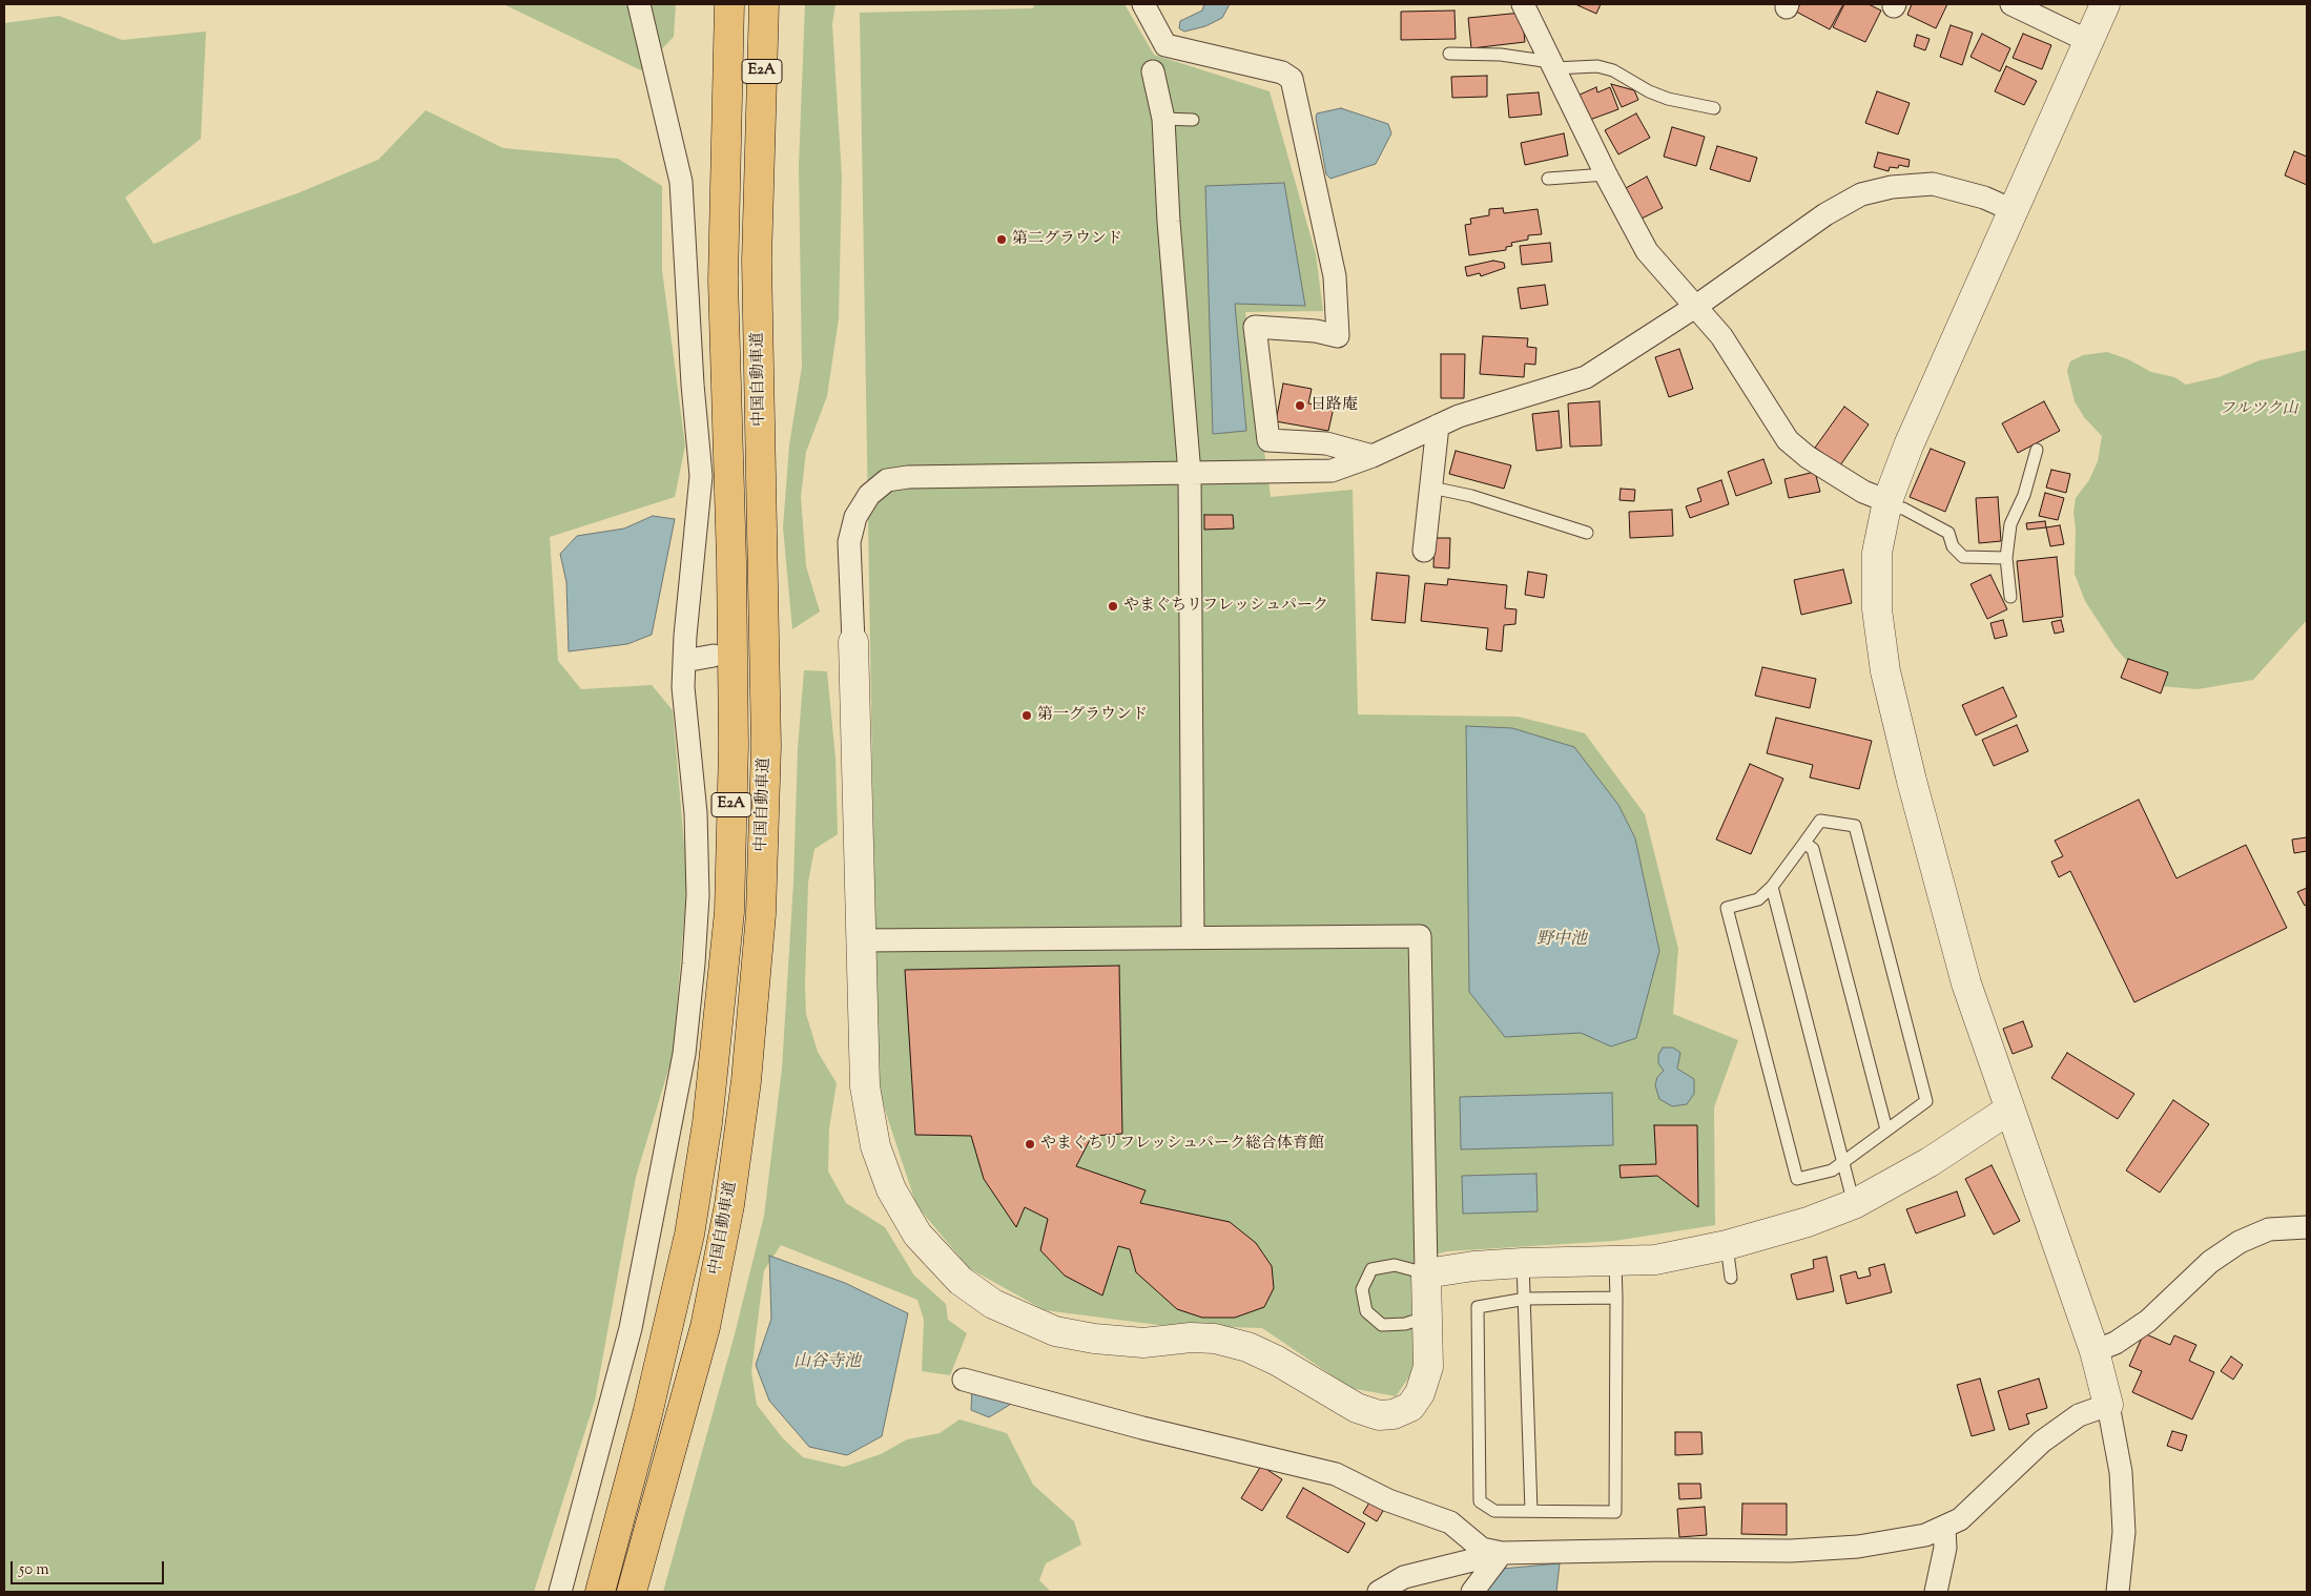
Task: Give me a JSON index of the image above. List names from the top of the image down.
{
  "streets": {
    "highway": ["E2A", "中国自動車道"]
  },
  "water": ["野中池", "山谷寺池"],
  "parks": ["フルツク山"],
  "places": [
    "第二グラウンド",
    "日路庵",
    "やまぐちリフレッシュパーク",
    "第一グラウンド",
    "やまぐちリフレッシュパーク総合体育館"
  ],
  "scale_bar": "50 m"
}
